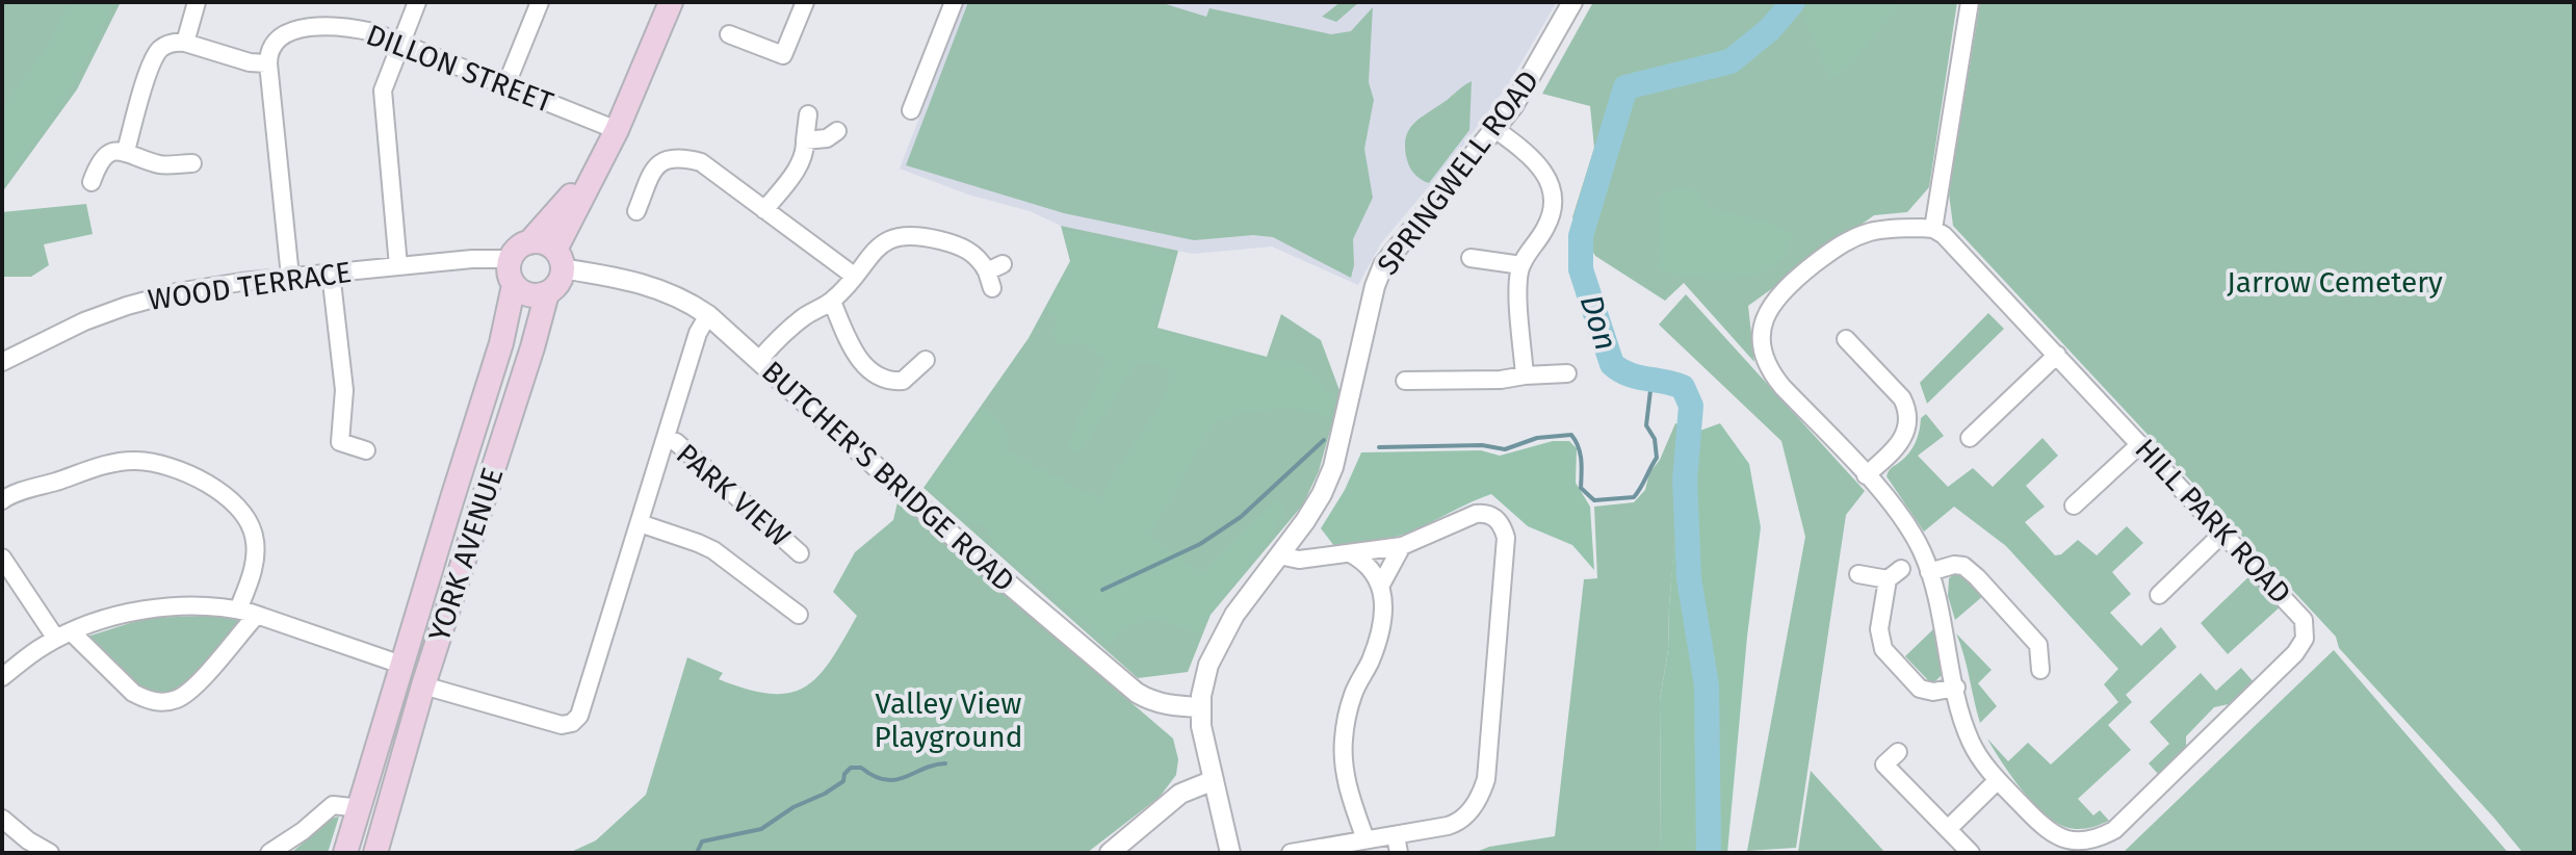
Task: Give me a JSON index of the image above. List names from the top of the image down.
{
  "streets": {
    "main road": ["YORK AVENUE"],
    "street": [
      "DILLON STREET",
      "SPRINGWELL ROAD",
      "WOOD TERRACE",
      "BUTCHER'S BRIDGE ROAD",
      "PARK VIEW",
      "HILL PARK ROAD"
    ]
  },
  "crossings": [
    ["SPRINGWELL ROAD", "BUTCHER'S BRIDGE ROAD"],
    ["WOOD TERRACE", "BUTCHER'S BRIDGE ROAD"],
    ["WOOD TERRACE", "YORK AVENUE"],
    ["BUTCHER'S BRIDGE ROAD", "YORK AVENUE"]
  ],
  "water": ["Don"],
  "parks": ["Jarrow Cemetery", "Valley View Playground"]
}
